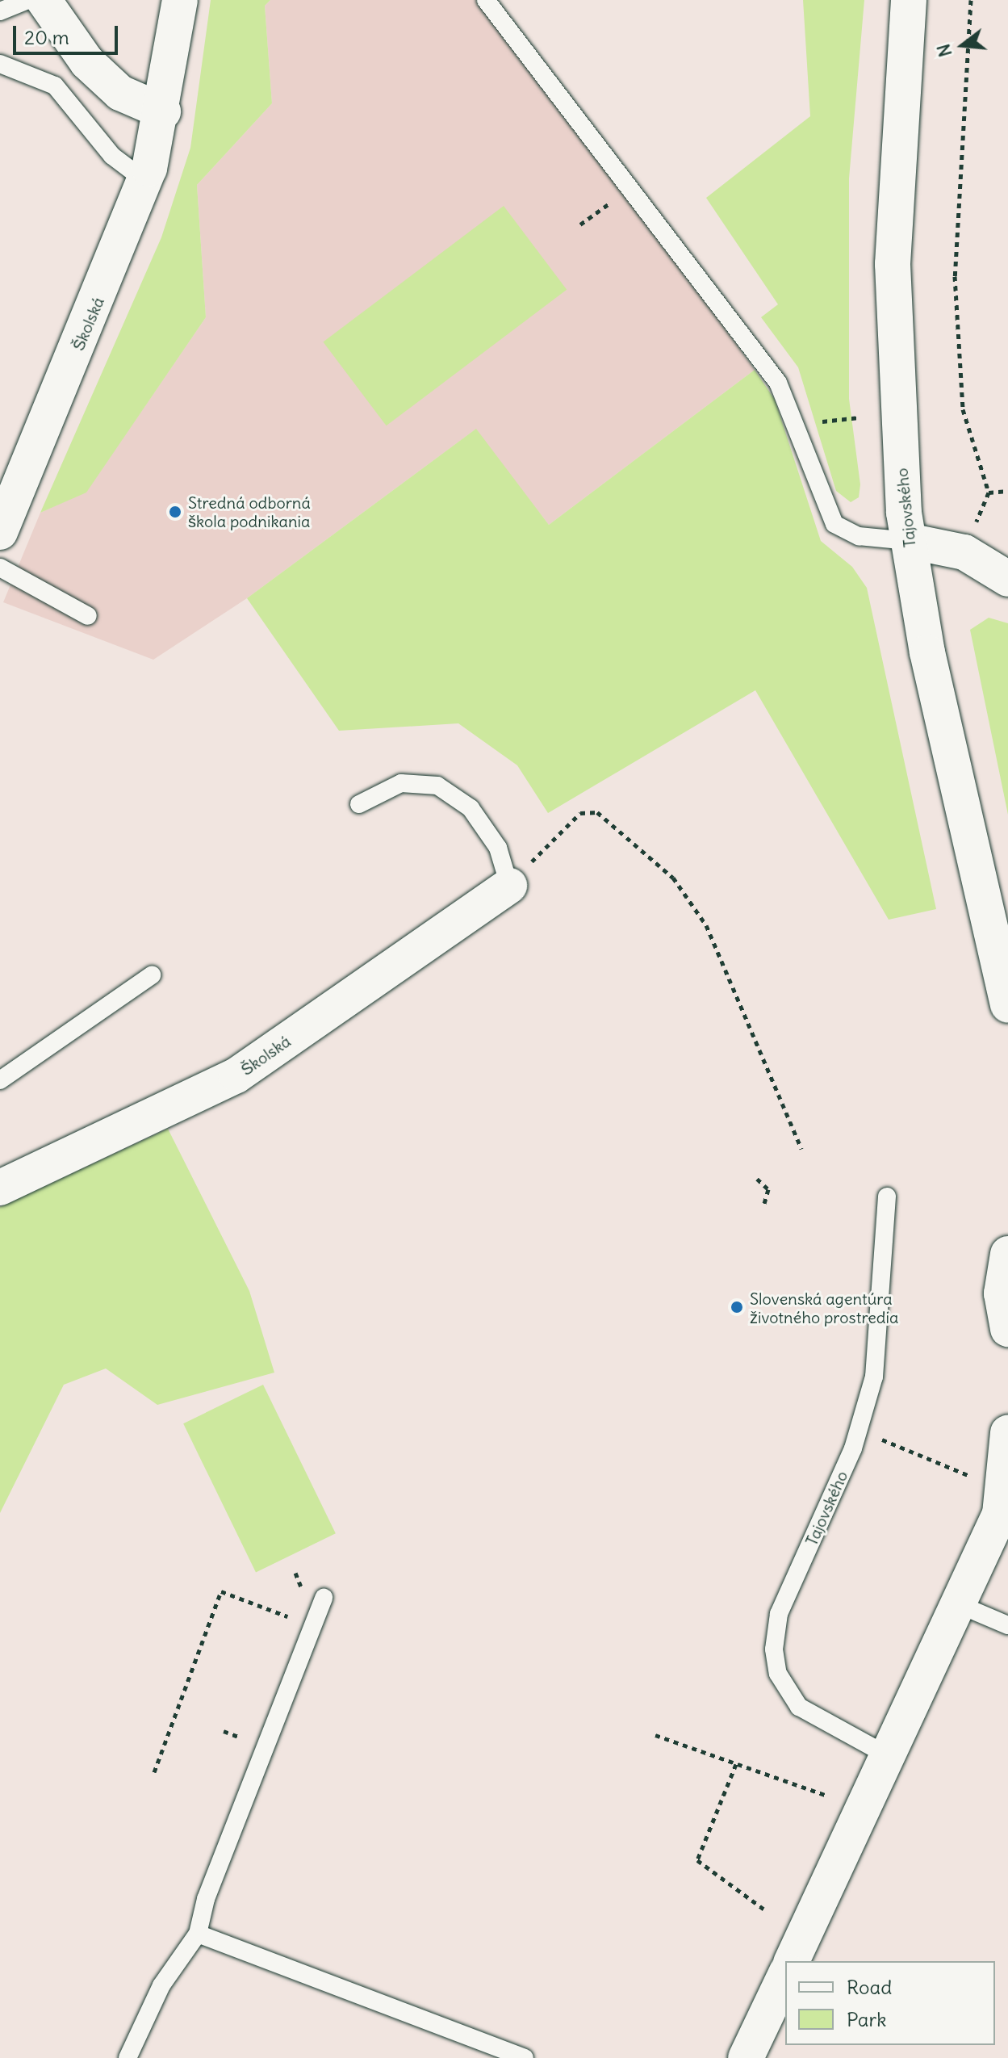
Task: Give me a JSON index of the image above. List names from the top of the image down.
{
  "streets": {
    "main road": ["Školská", "Tajovského"]
  },
  "places": ["Stredná odborná škola podnikania", "Slovenská agentúra životného prostredia"],
  "legend": ["Road", "Park"],
  "scale_bar": "20 m",
  "north": "left"
}
